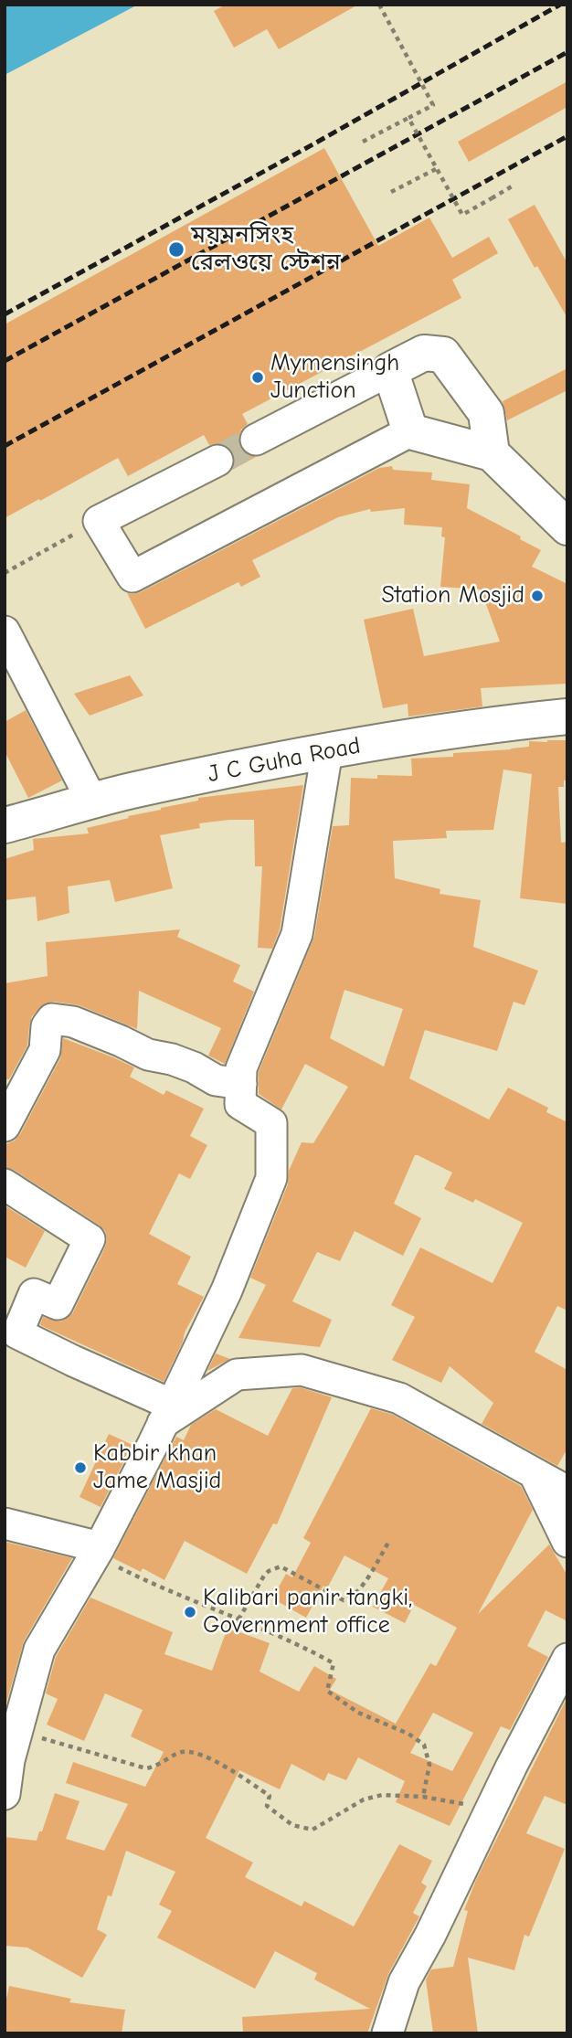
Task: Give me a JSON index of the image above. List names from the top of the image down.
{
  "streets": {
    "street": ["J C Guha Road"]
  },
  "places": [
    "ময়মনসিংহ রেলওয়ে স্টেশন",
    "Mymensingh Junction",
    "Station Mosjid",
    "Kabbir khan Jame Masjid",
    "Kalibari panir tangki, Government office"
  ]
}
